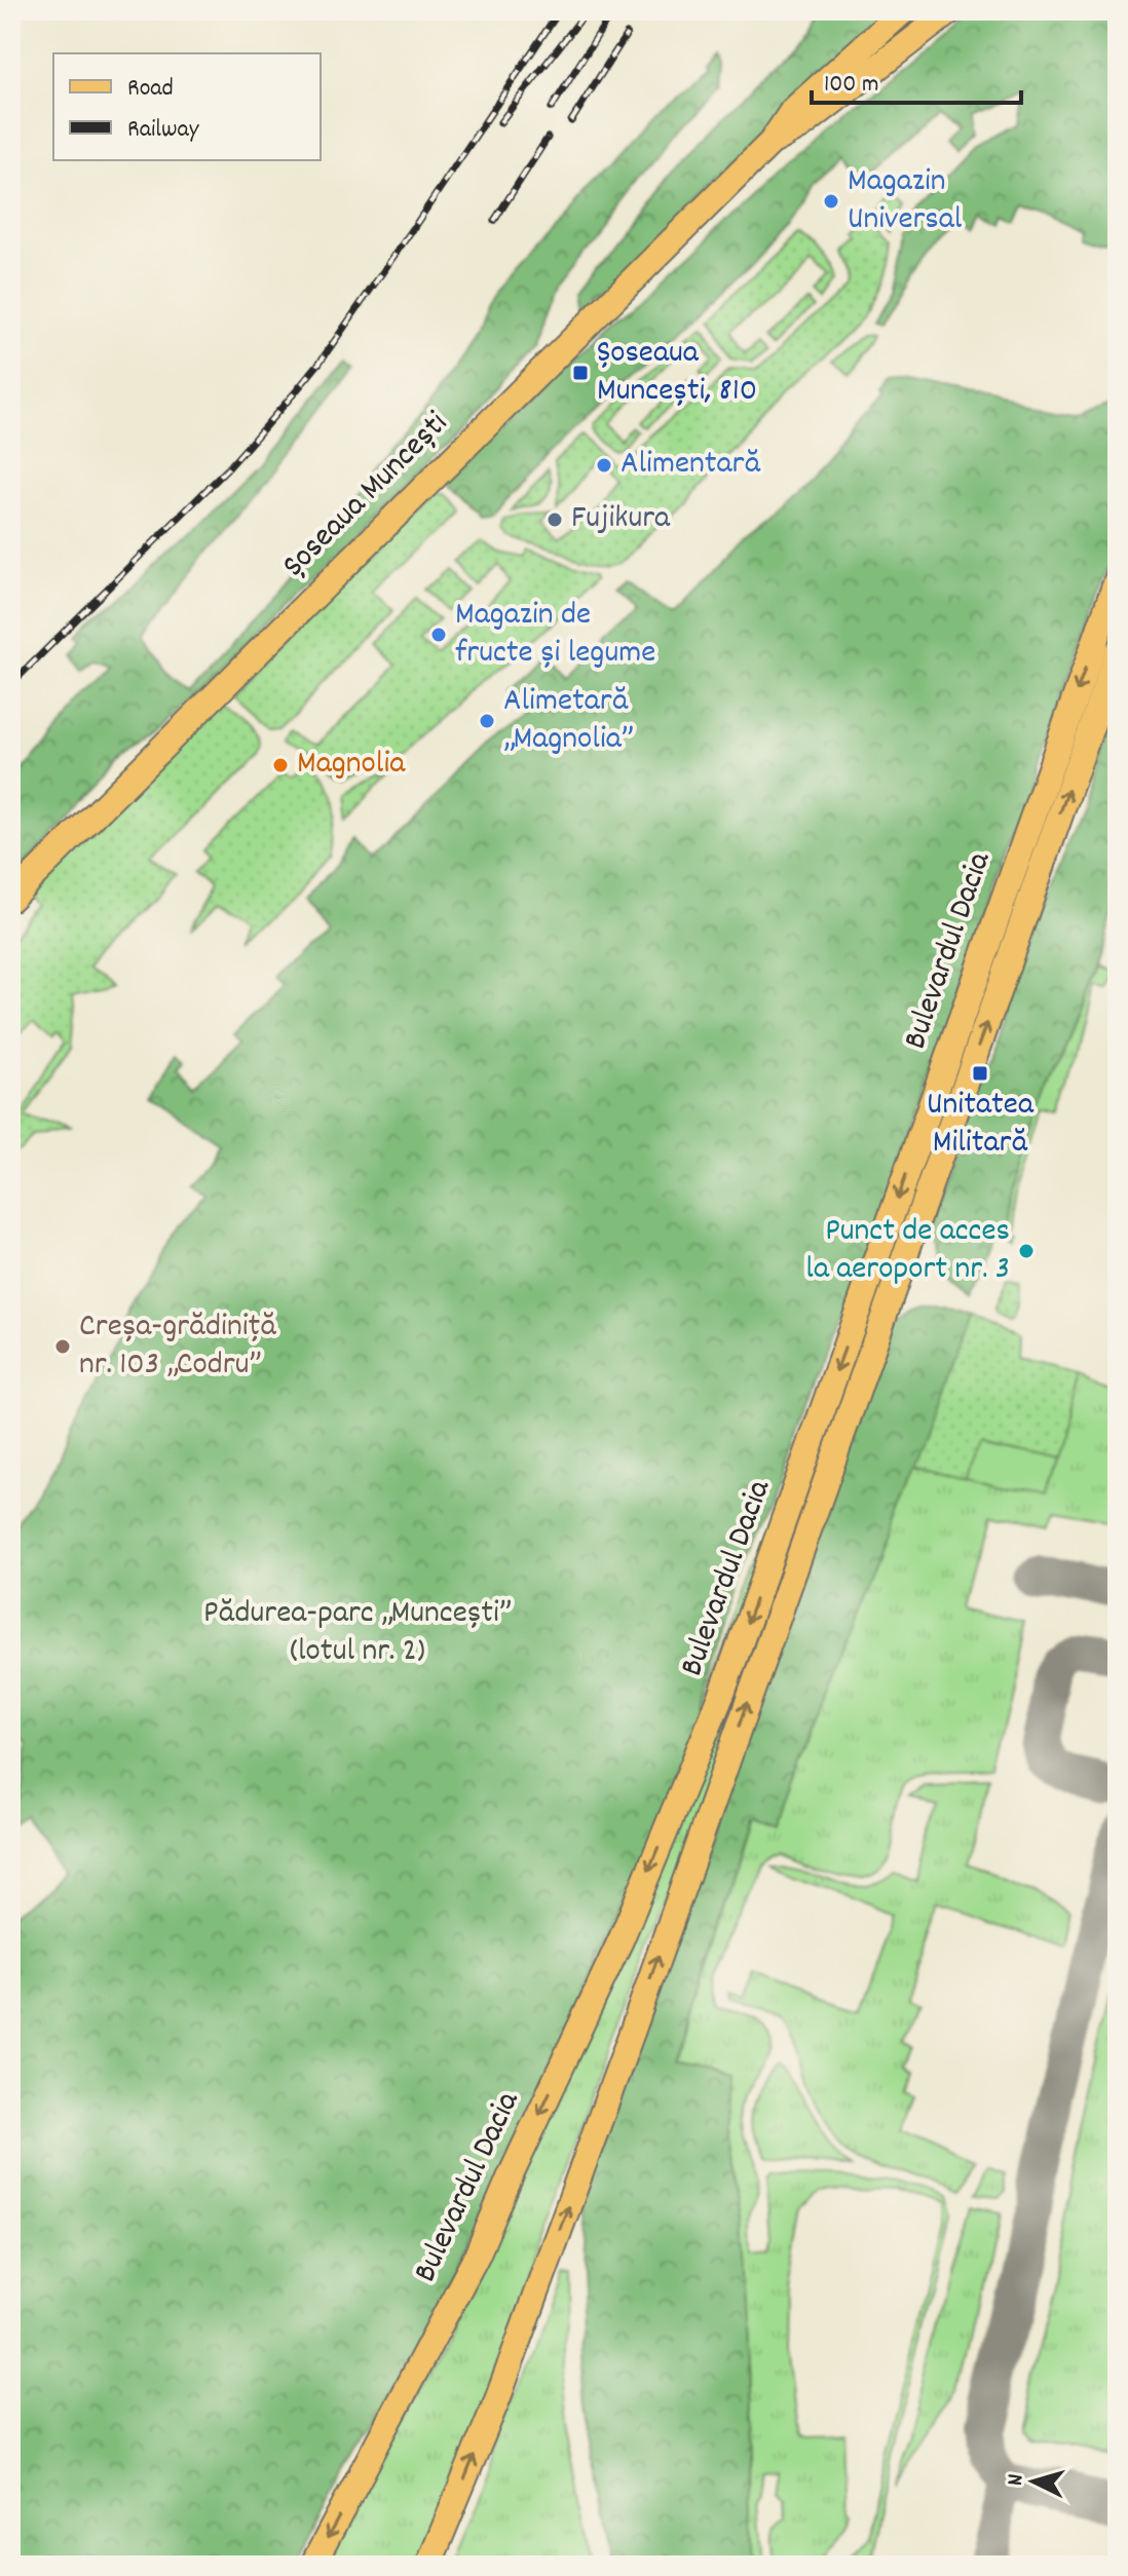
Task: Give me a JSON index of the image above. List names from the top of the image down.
{
  "streets": {
    "main road": ["Șoseaua Muncești", "Bulevardul Dacia"]
  },
  "parks": ["Pădurea-parc „Muncești” (lotul nr. 2)"],
  "places": {
    "other": [
      "Magazin Universal",
      "Alimentară",
      "Fujikura",
      "Magazin de fructe și legume",
      "Alimetară „Magnolia”",
      "Magnolia",
      "Punct de acces la aeroport nr. 3",
      "Creșa-grădiniță nr. 103 „Codru”"
    ],
    "transit": ["Șoseaua Muncești, 810", "Unitatea Militară"]
  },
  "legend": ["Road", "Railway"],
  "scale_bar": "100 m",
  "north": "left"
}
